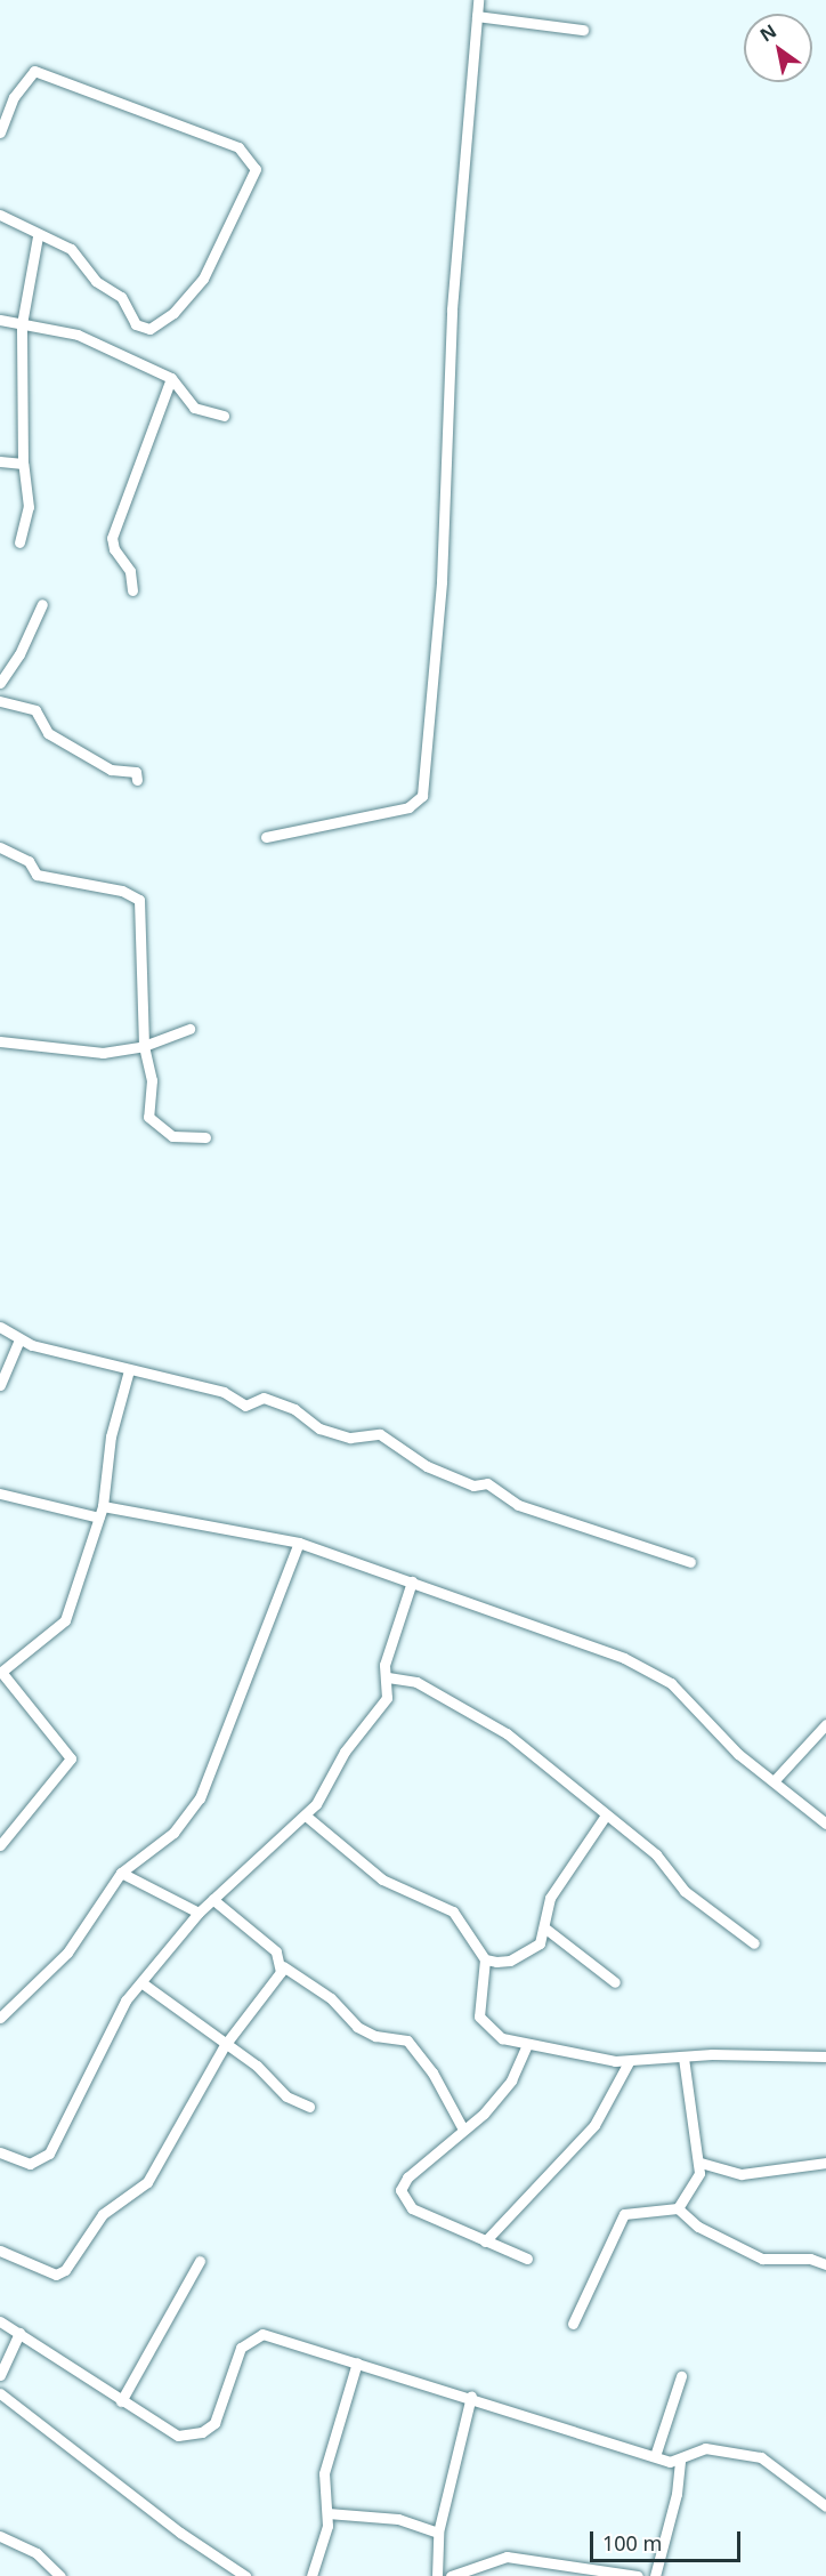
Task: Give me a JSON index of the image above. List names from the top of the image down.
{
  "scale_bar": "100 m",
  "north": "top left"
}
